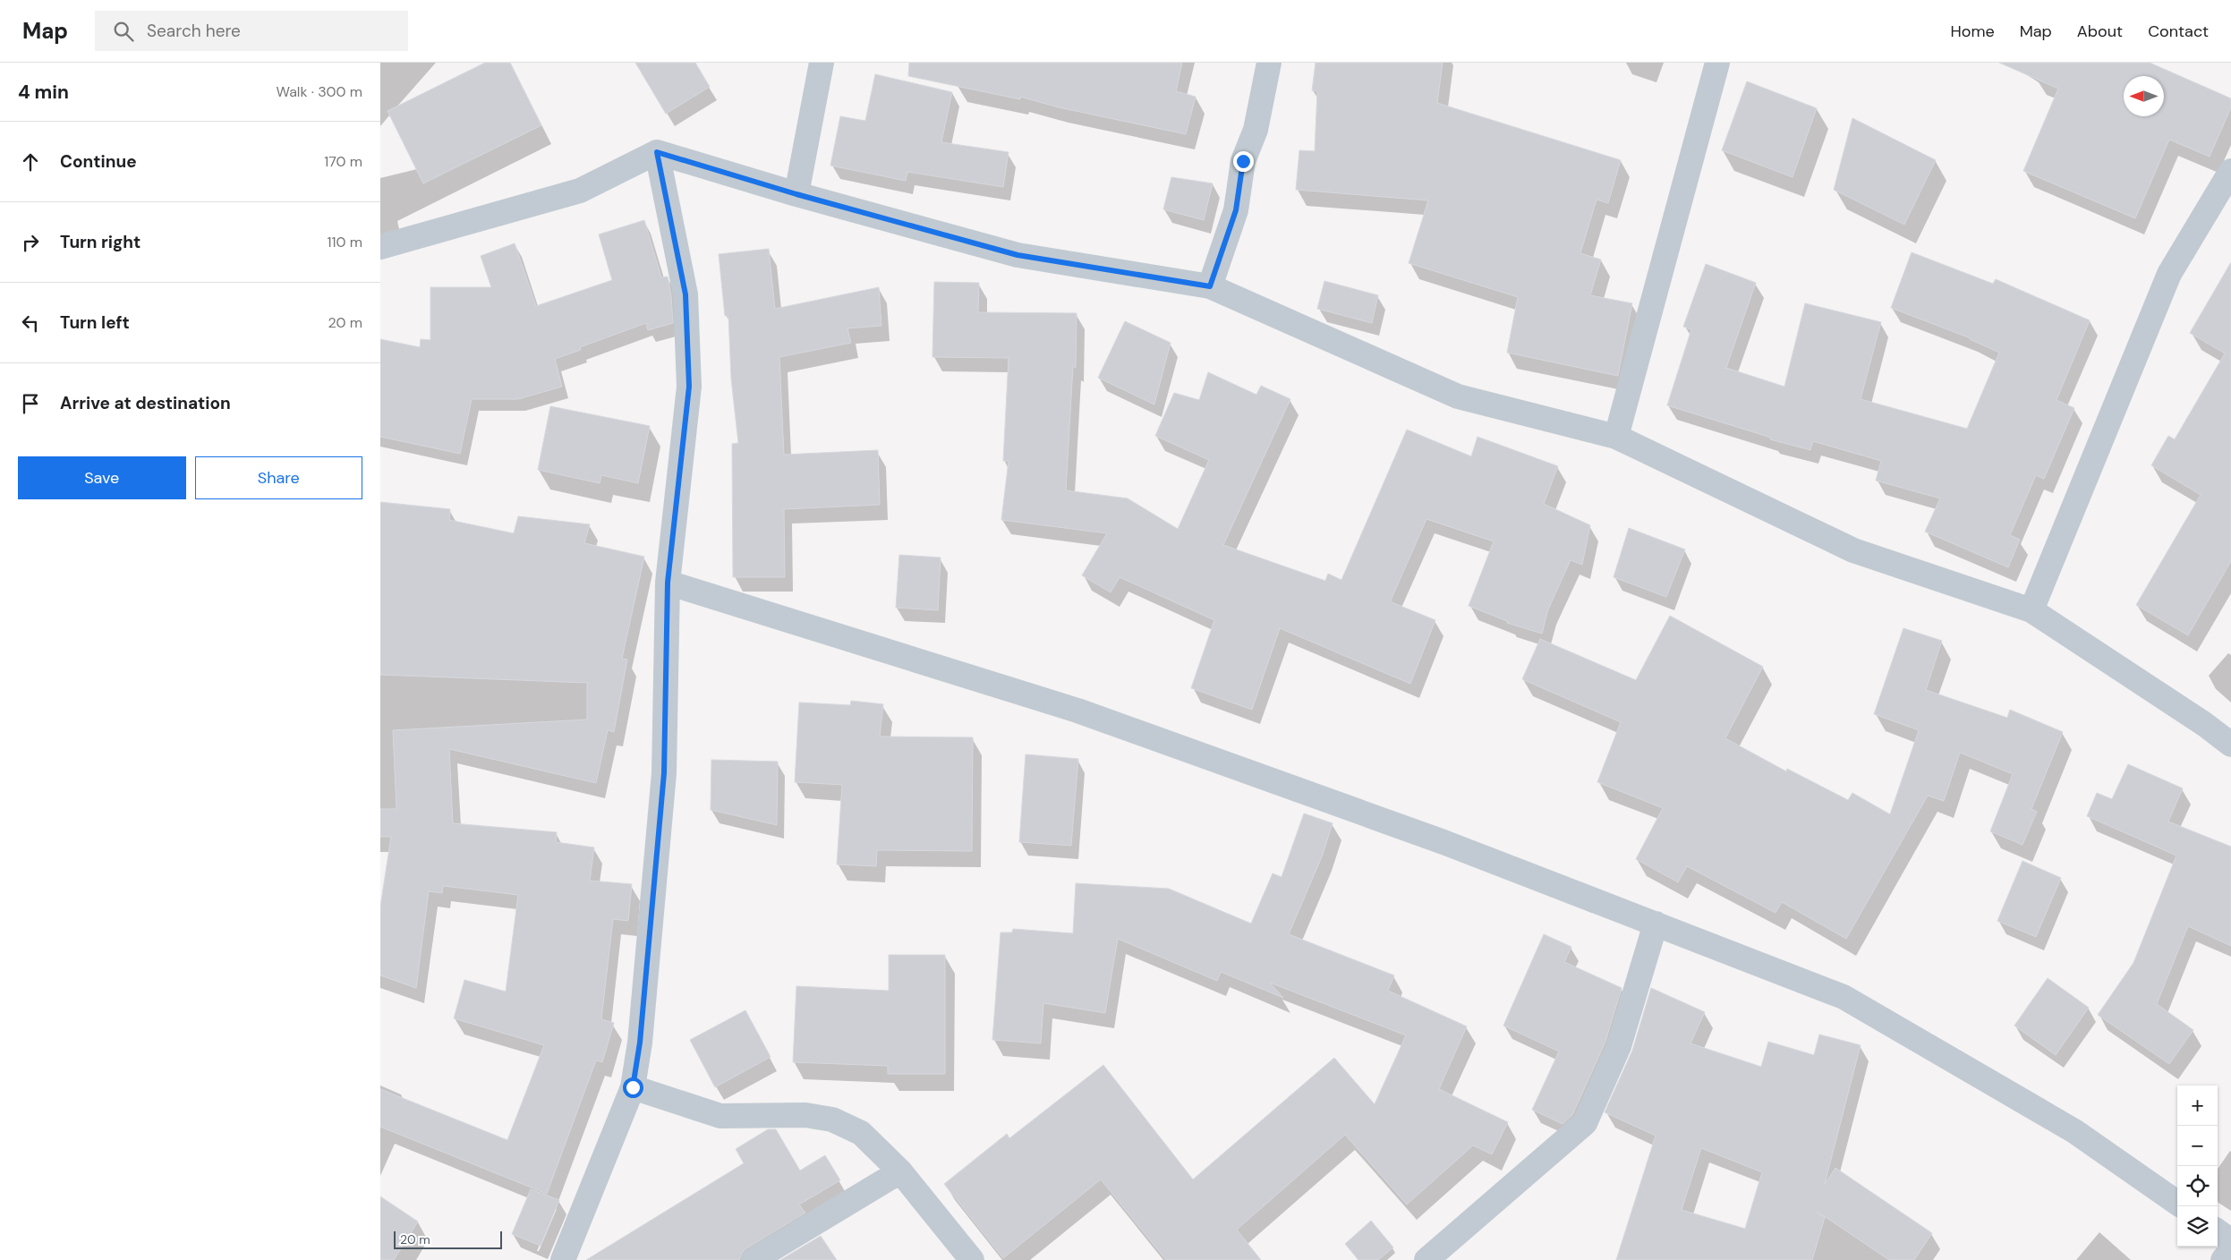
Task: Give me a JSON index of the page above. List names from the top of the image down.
{
  "scale_bar": "20 m",
  "north": "left",
  "page": {
    "header": "Map",
    "search": "Search here",
    "nav": [
      "Home",
      "Map",
      "About",
      "Contact"
    ],
    "heading": ["4 min", "Walk · 300 m"],
    "list": [
      ["Continue", "170 m"],
      ["Turn right", "110 m"],
      ["Turn left", "20 m"],
      "Arrive at destination"
    ],
    "buttons": ["Save", "Share"],
    "map_buttons": ["+", "−"],
    "scale": "20 m"
  }
}
